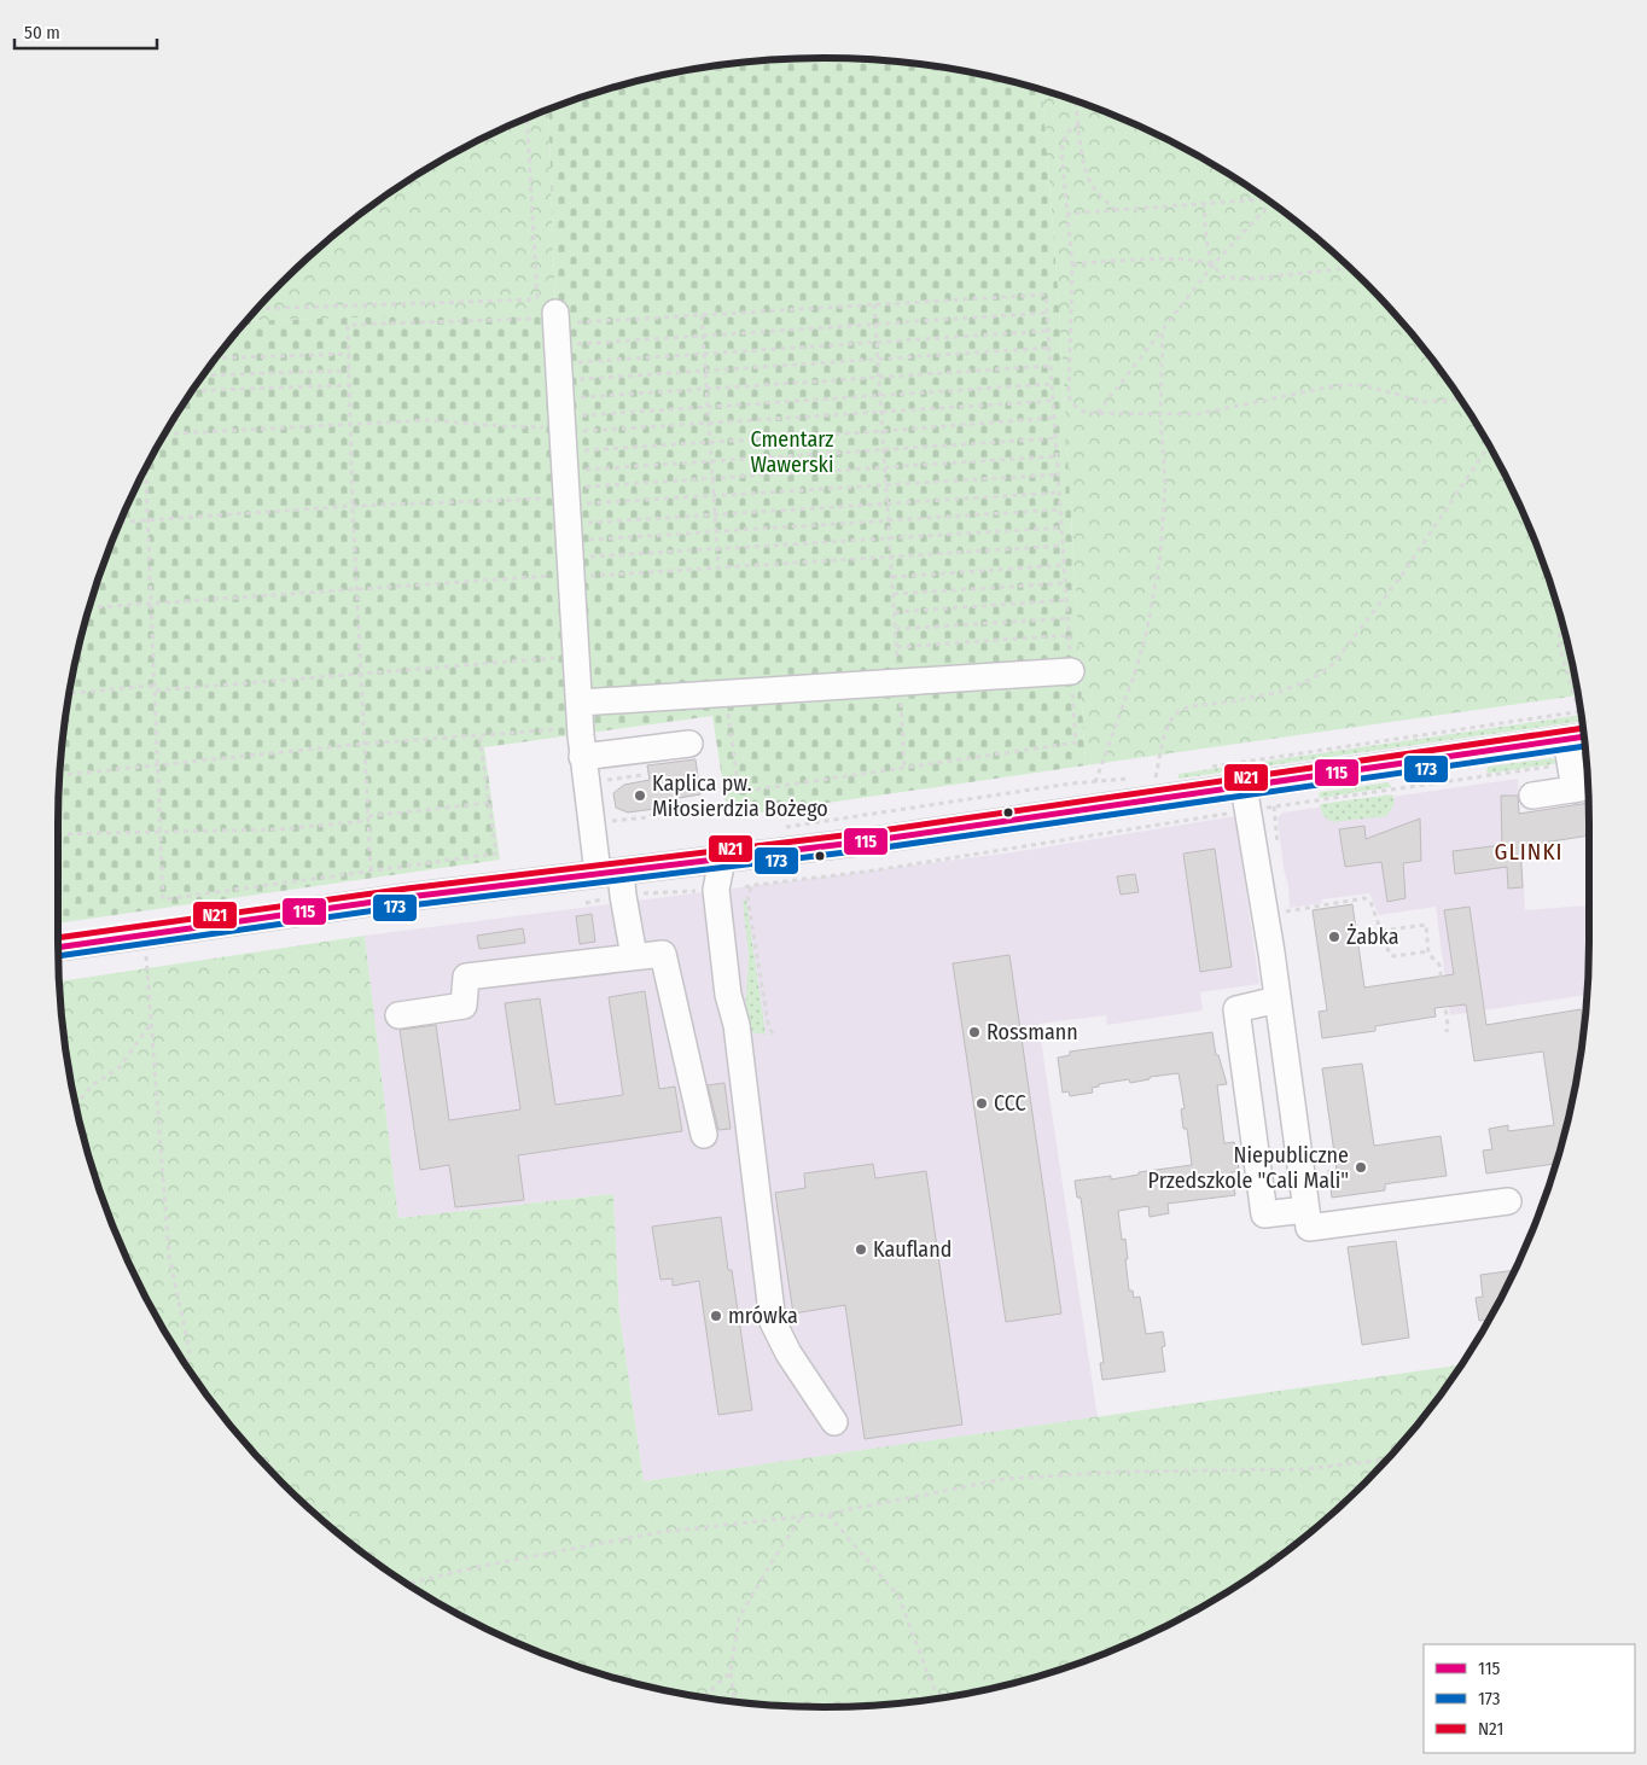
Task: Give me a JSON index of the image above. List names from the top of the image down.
{
  "districts": ["GLINKI"],
  "parks": ["Cmentarz Wawerski"],
  "places": [
    "Kaplica pw. Miłosierdzia Bożego",
    "Żabka",
    "Rossmann",
    "CCC",
    "Niepubliczne Przedszkole \"Cali Mali\"",
    "Kaufland",
    "mrówka"
  ],
  "lines": ["transit line N21", "transit line 115", "transit line 173"],
  "legend": ["115", "173", "N21"],
  "scale_bar": "50 m"
}
